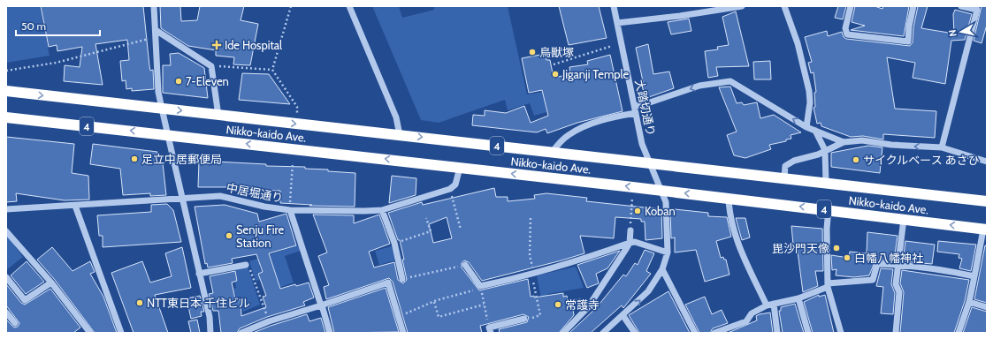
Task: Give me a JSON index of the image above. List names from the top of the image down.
{
  "streets": {
    "highway": ["4", "Nikko-kaido Ave."],
    "street": ["大踏切通り", "中居堀通り"]
  },
  "crossings": [
    ["大踏切通り", "Nikko-kaido Ave."]
  ],
  "places": {
    "health": ["Ide Hospital"],
    "other": [
      "鳥獣塚",
      "Jiganji Temple",
      "7-Eleven",
      "足立中居郵便局",
      "サイクルベース あさひ",
      "Koban",
      "Senju Fire Station",
      "毘沙門天像",
      "白幡八幡神社",
      "NTT東日本 千住ビル",
      "常護寺"
    ]
  },
  "scale_bar": "50 m",
  "north": "left"
}
